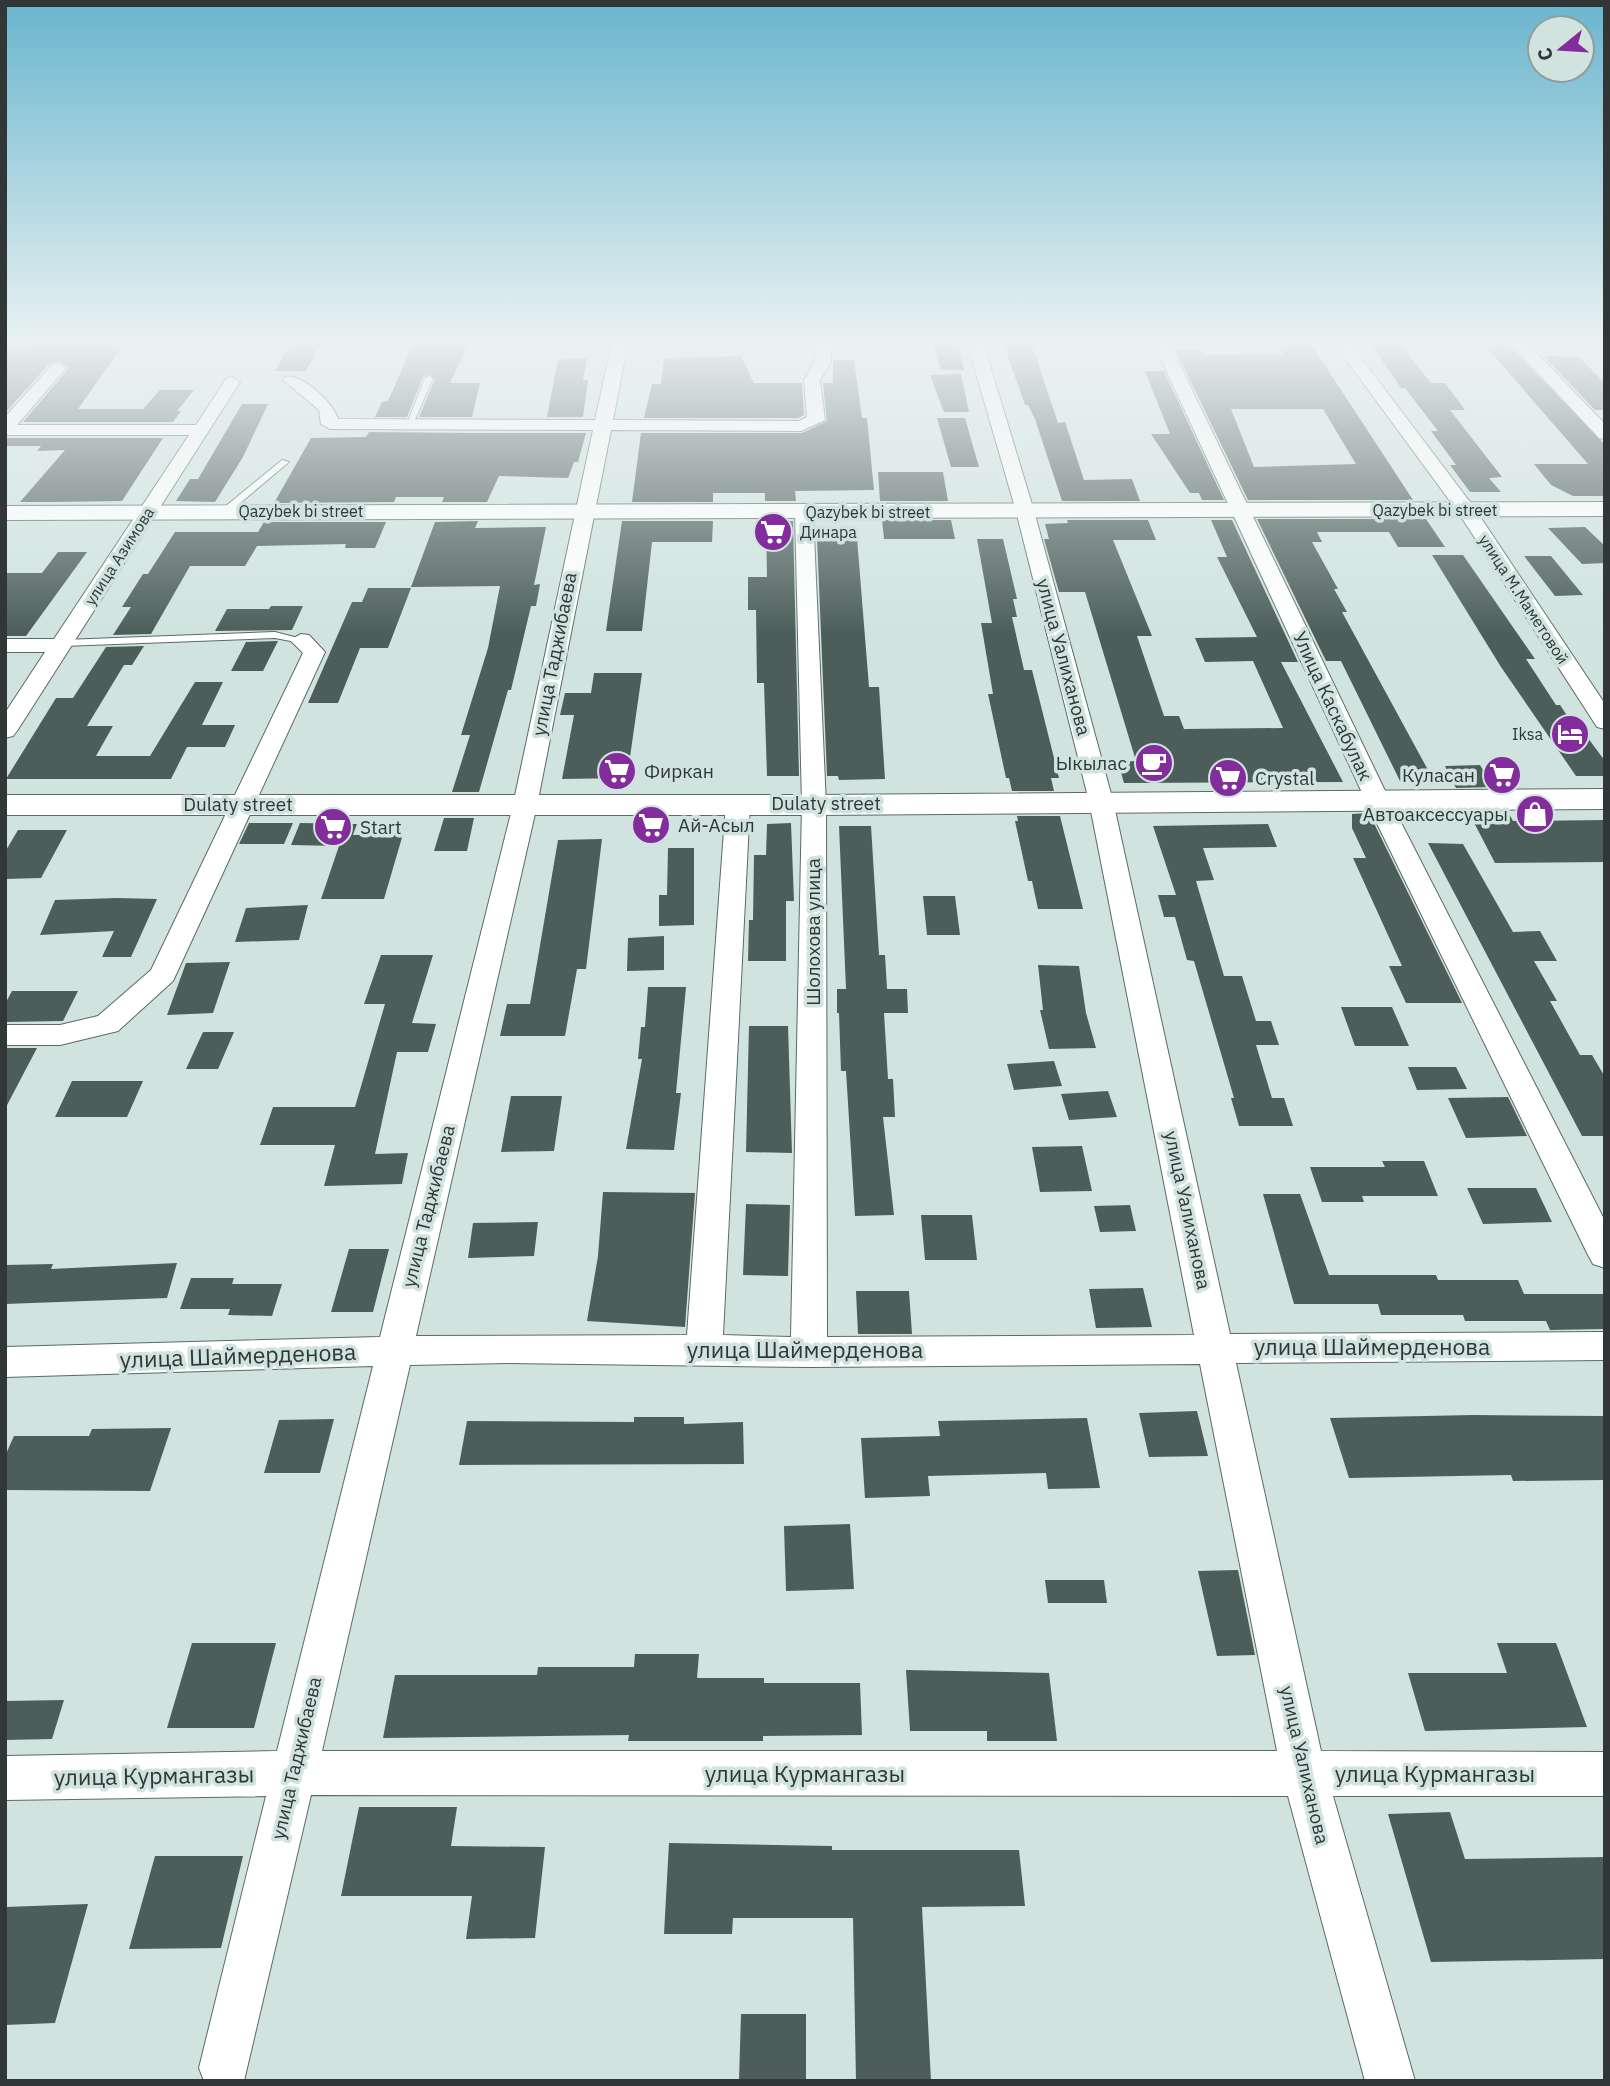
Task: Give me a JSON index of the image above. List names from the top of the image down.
{
  "streets": {
    "main road": ["Qazybek bi street", "Dulaty street"],
    "street": [
      "улица Азимова",
      "улица М.Маметовой",
      "улица Таджибаева",
      "улица Уалиханова",
      "Улица Каскабулак",
      "Шолохова улица",
      "улица Шаймерденова",
      "улица Курмангазы"
    ]
  },
  "crossings": [
    ["Qazybek bi street", "улица Азимова"],
    ["Qazybek bi street", "улица М.Маметовой"],
    ["Qazybek bi street", "улица Таджибаева"],
    ["Qazybek bi street", "улица Уалиханова"],
    ["Qazybek bi street", "Улица Каскабулак"],
    ["Qazybek bi street", "Шолохова улица"],
    ["улица Таджибаева", "Dulaty street"],
    ["улица Таджибаева", "улица Шаймерденова"],
    ["улица Таджибаева", "улица Курмангазы"],
    ["улица Уалиханова", "Dulaty street"],
    ["улица Уалиханова", "улица Шаймерденова"],
    ["улица Уалиханова", "улица Курмангазы"],
    ["Улица Каскабулак", "Dulaty street"],
    ["Dulaty street", "Шолохова улица"],
    ["Шолохова улица", "улица Шаймерденова"]
  ],
  "places": {
    "supermarket": [
      "Динара",
      "Фиркан",
      "Куласан",
      "Crystal",
      "Ай-Асыл",
      "Start"
    ],
    "hotel": ["Iksa"],
    "cafe": ["Ыкылас"],
    "shop": ["Автоаксессуары"]
  },
  "north": "left"
}
